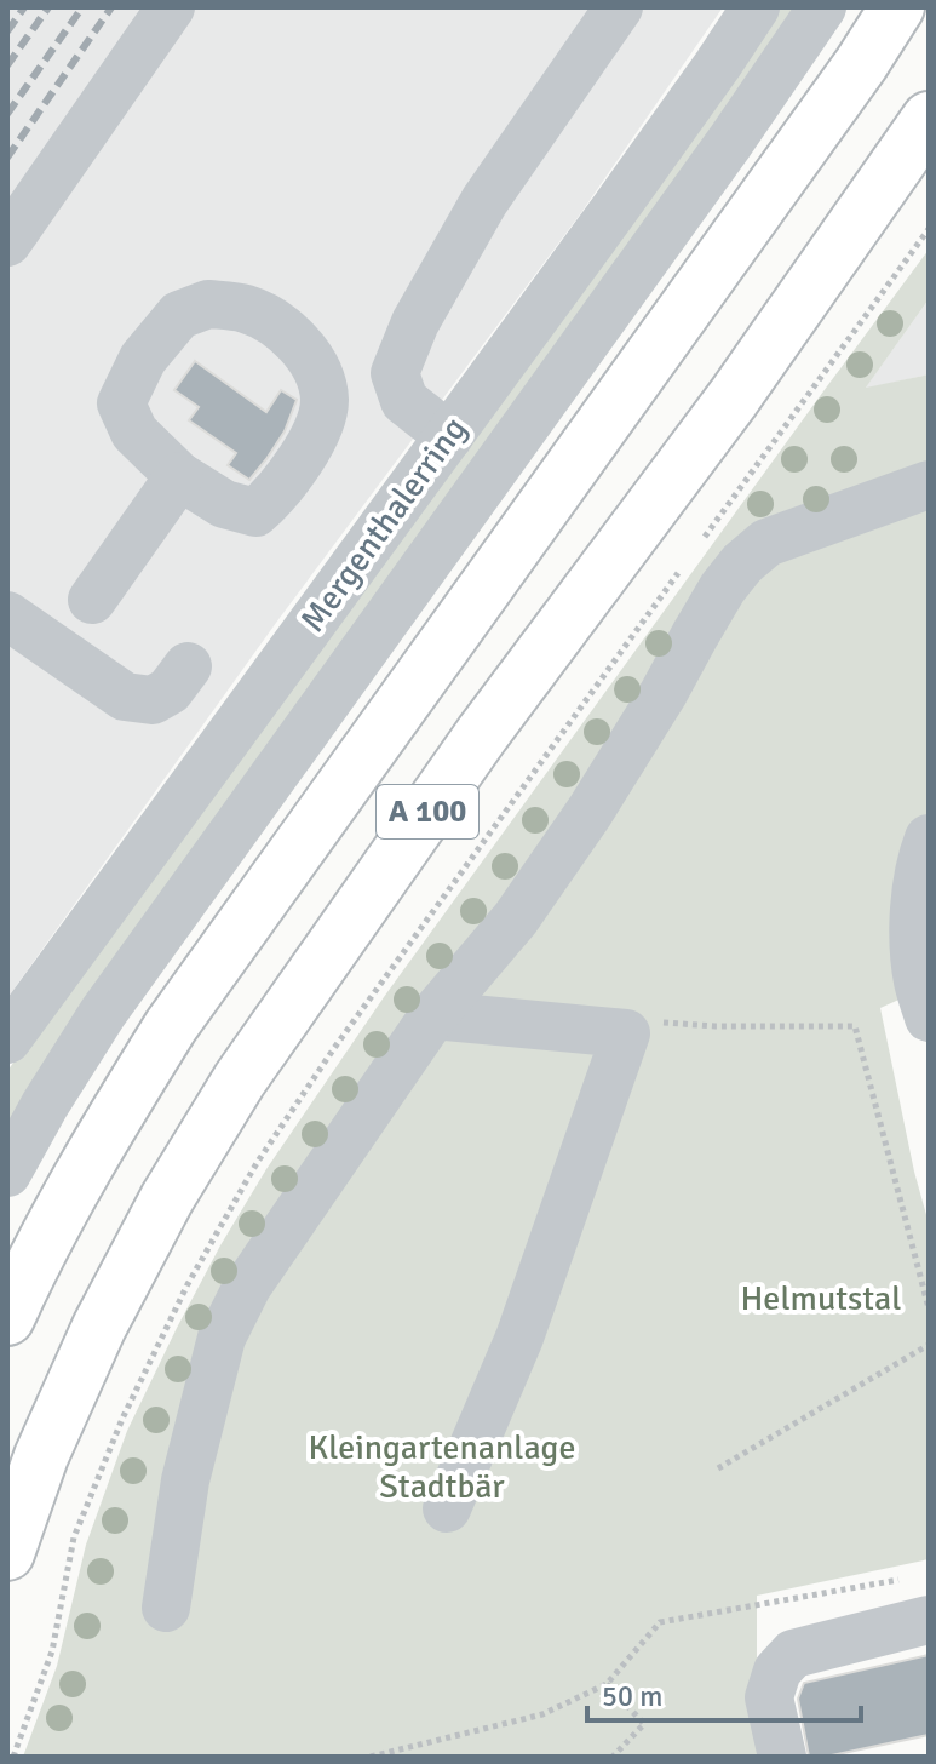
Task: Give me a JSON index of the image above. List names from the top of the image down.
{
  "streets": {
    "highway": ["A 100"],
    "lane": ["Mergenthalerring"]
  },
  "parks": ["Helmutstal", "Kleingartenanlage Stadtbär"],
  "scale_bar": "50 m"
}
